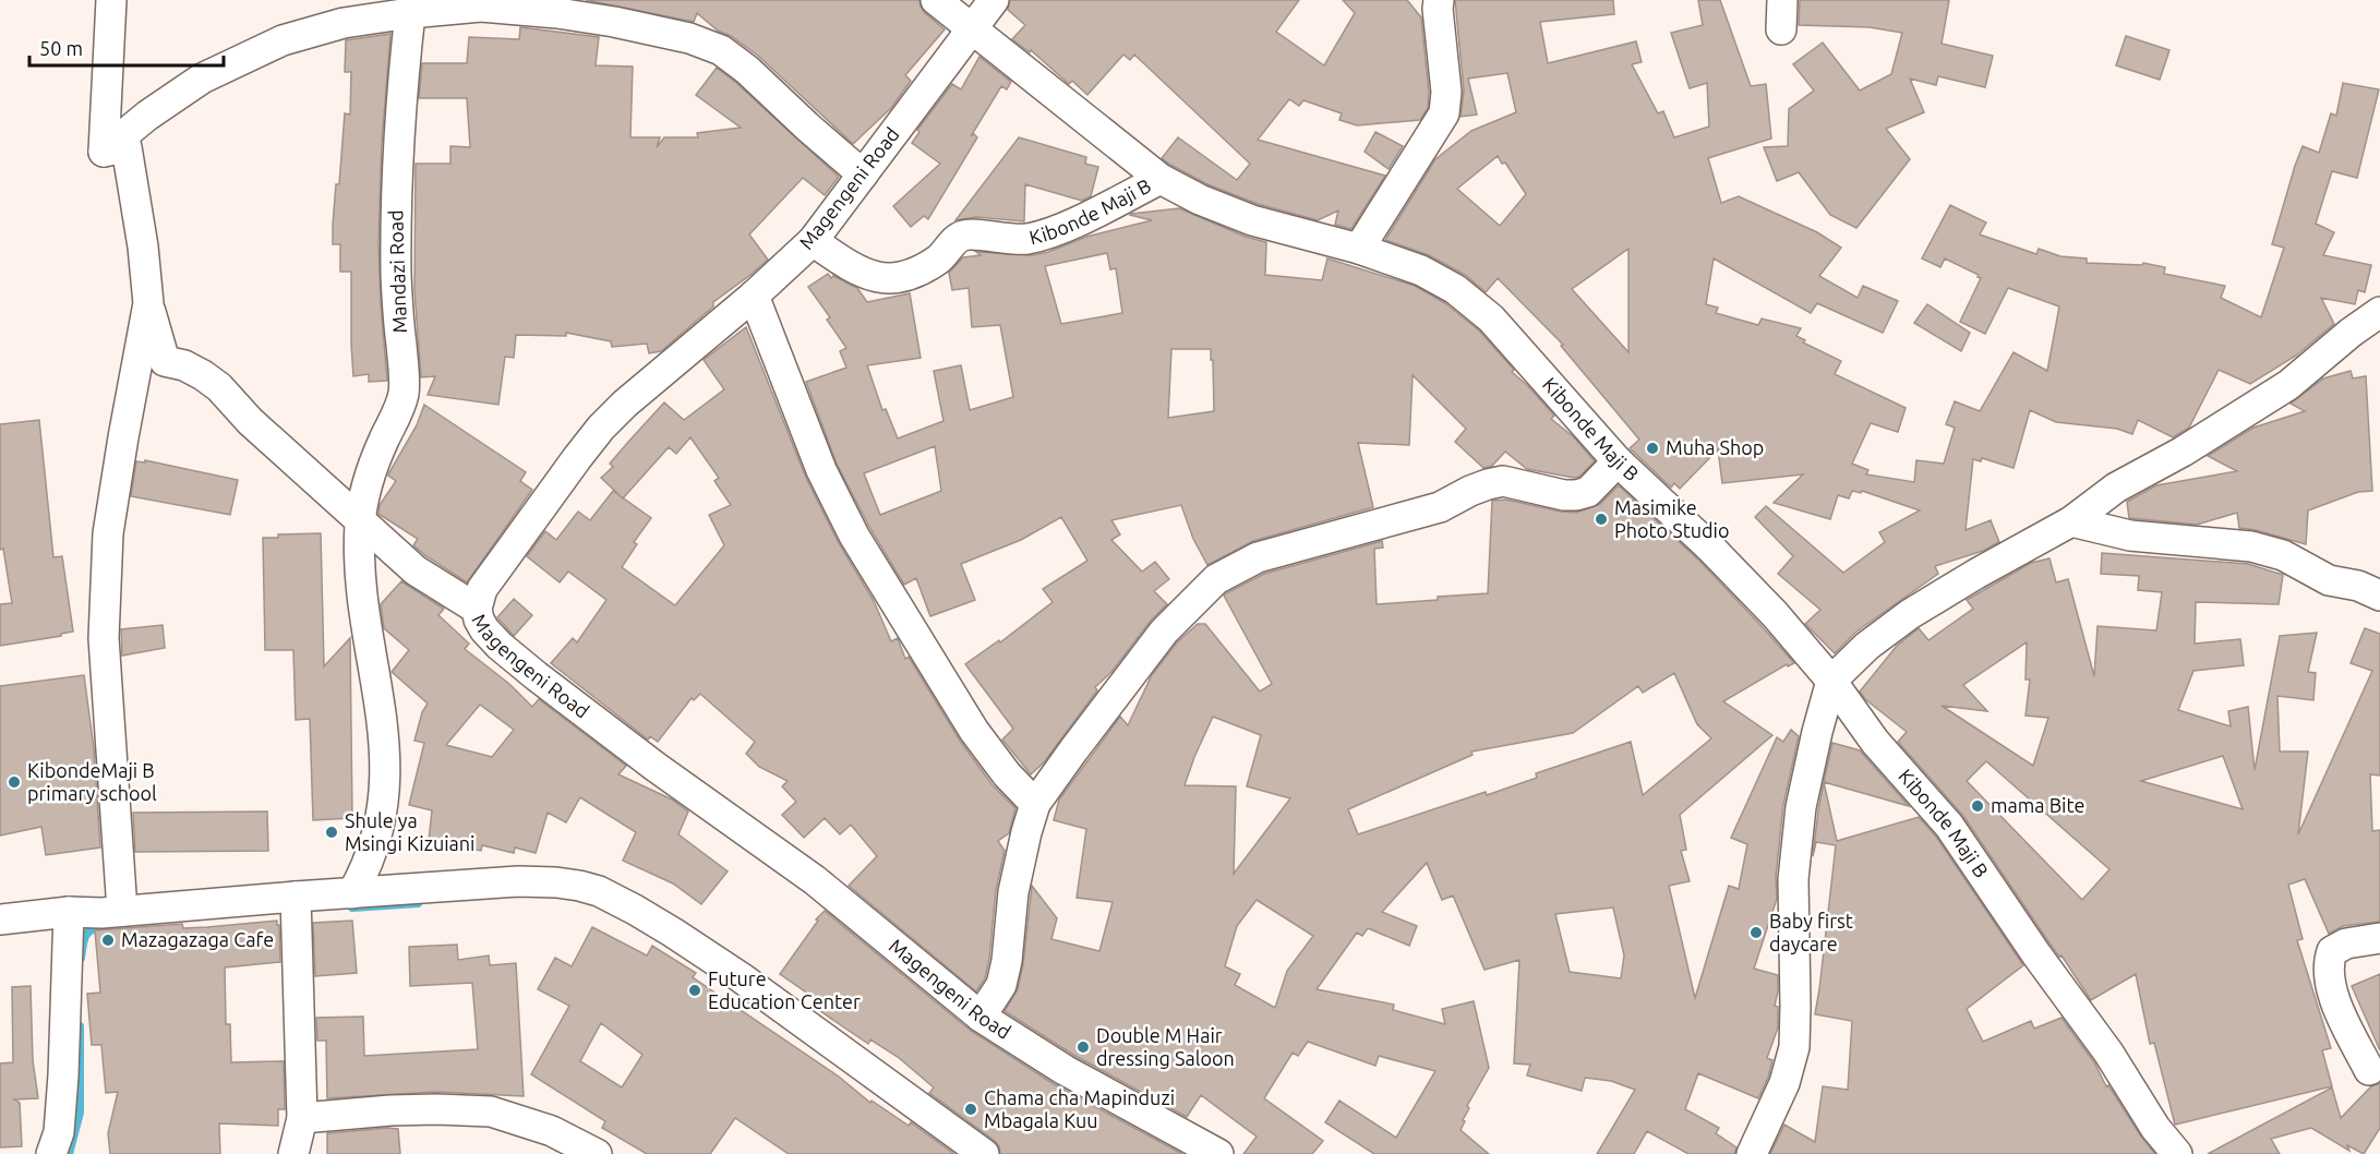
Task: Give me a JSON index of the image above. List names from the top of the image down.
{
  "streets": {
    "street": ["Magengeni Road", "Kibonde Maji B", "Mandazi Road"]
  },
  "crossings": [
    ["Magengeni Road", "Kibonde Maji B"]
  ],
  "places": [
    "Muha Shop",
    "Masimike Photo Studio",
    "KibondeMaji B primary school",
    "mama Bite",
    "Shule ya Msingi Kizuiani",
    "Baby first daycare",
    "Mazagazaga Cafe",
    "Future Education Center",
    "Double M Hair dressing Saloon",
    "Chama cha Mapinduzi Mbagala Kuu"
  ],
  "scale_bar": "50 m"
}
